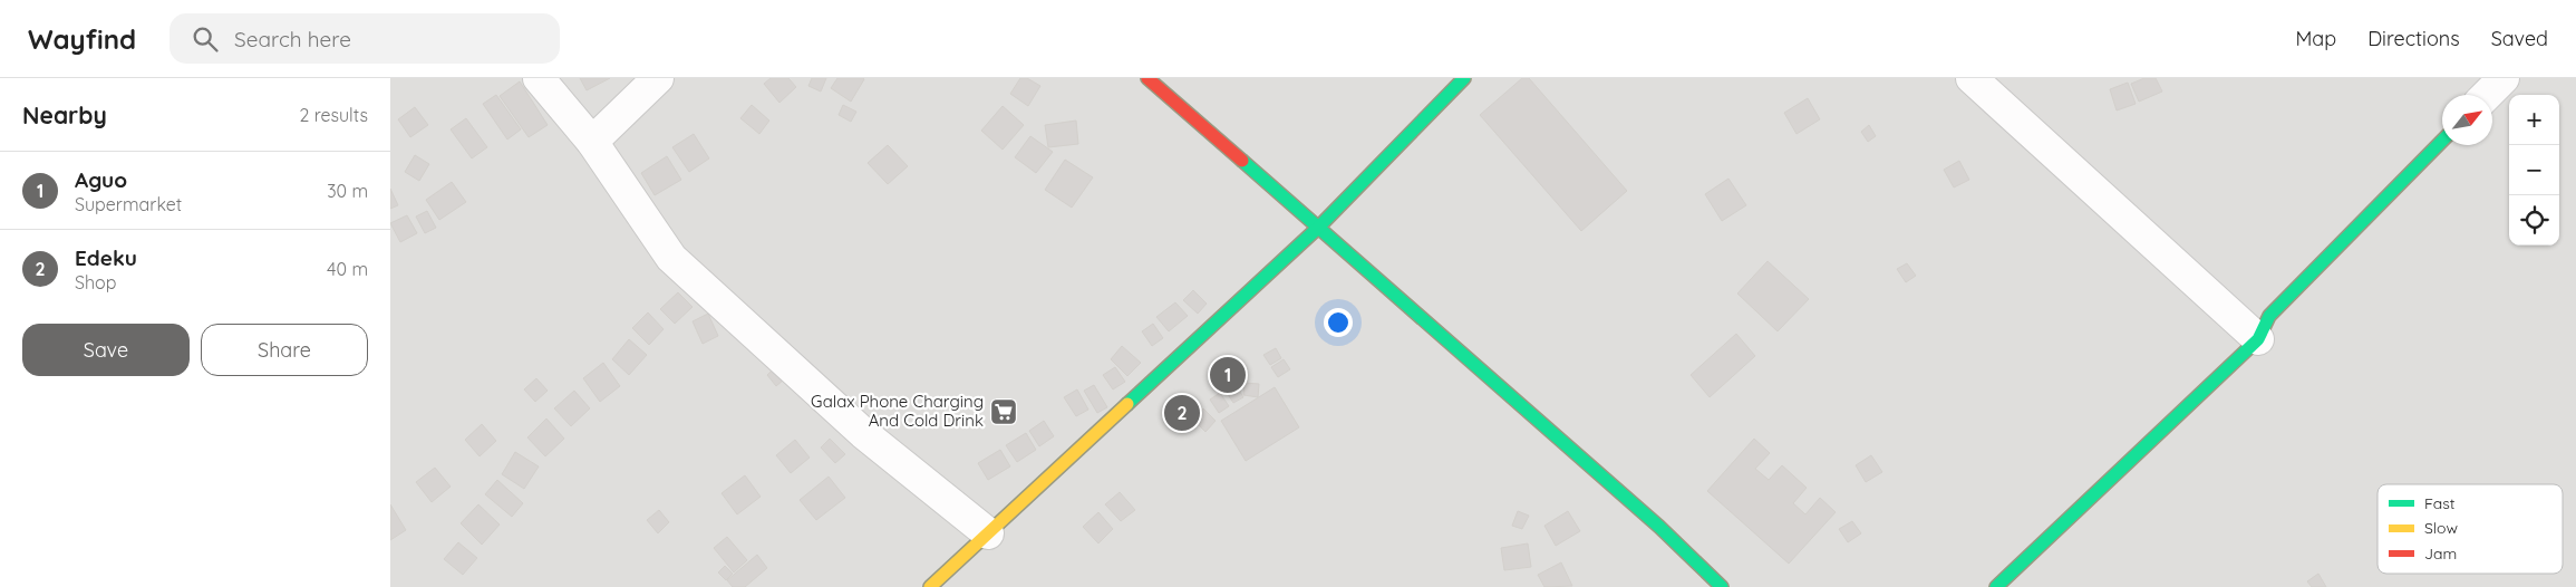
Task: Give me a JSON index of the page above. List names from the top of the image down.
{
  "places": {
    "supermarket": ["Galax Phone Charging And Cold Drink"]
  },
  "legend": ["Fast", "Slow", "Jam"],
  "north": "top right",
  "page": {
    "header": "Wayfind",
    "search": "Search here",
    "nav": ["Map", "Directions", "Saved"],
    "heading": ["Nearby", "2 results"],
    "map_buttons": ["+", "−"],
    "list": [
      {
        "mark": "1",
        "name": "Aguo",
        "note": "Supermarket",
        "value": "30 m"
      },
      {
        "mark": "2",
        "name": "Edeku",
        "note": "Shop",
        "value": "40 m"
      }
    ],
    "buttons": ["Save", "Share"],
    "pins": ["1", "2"]
  }
}
